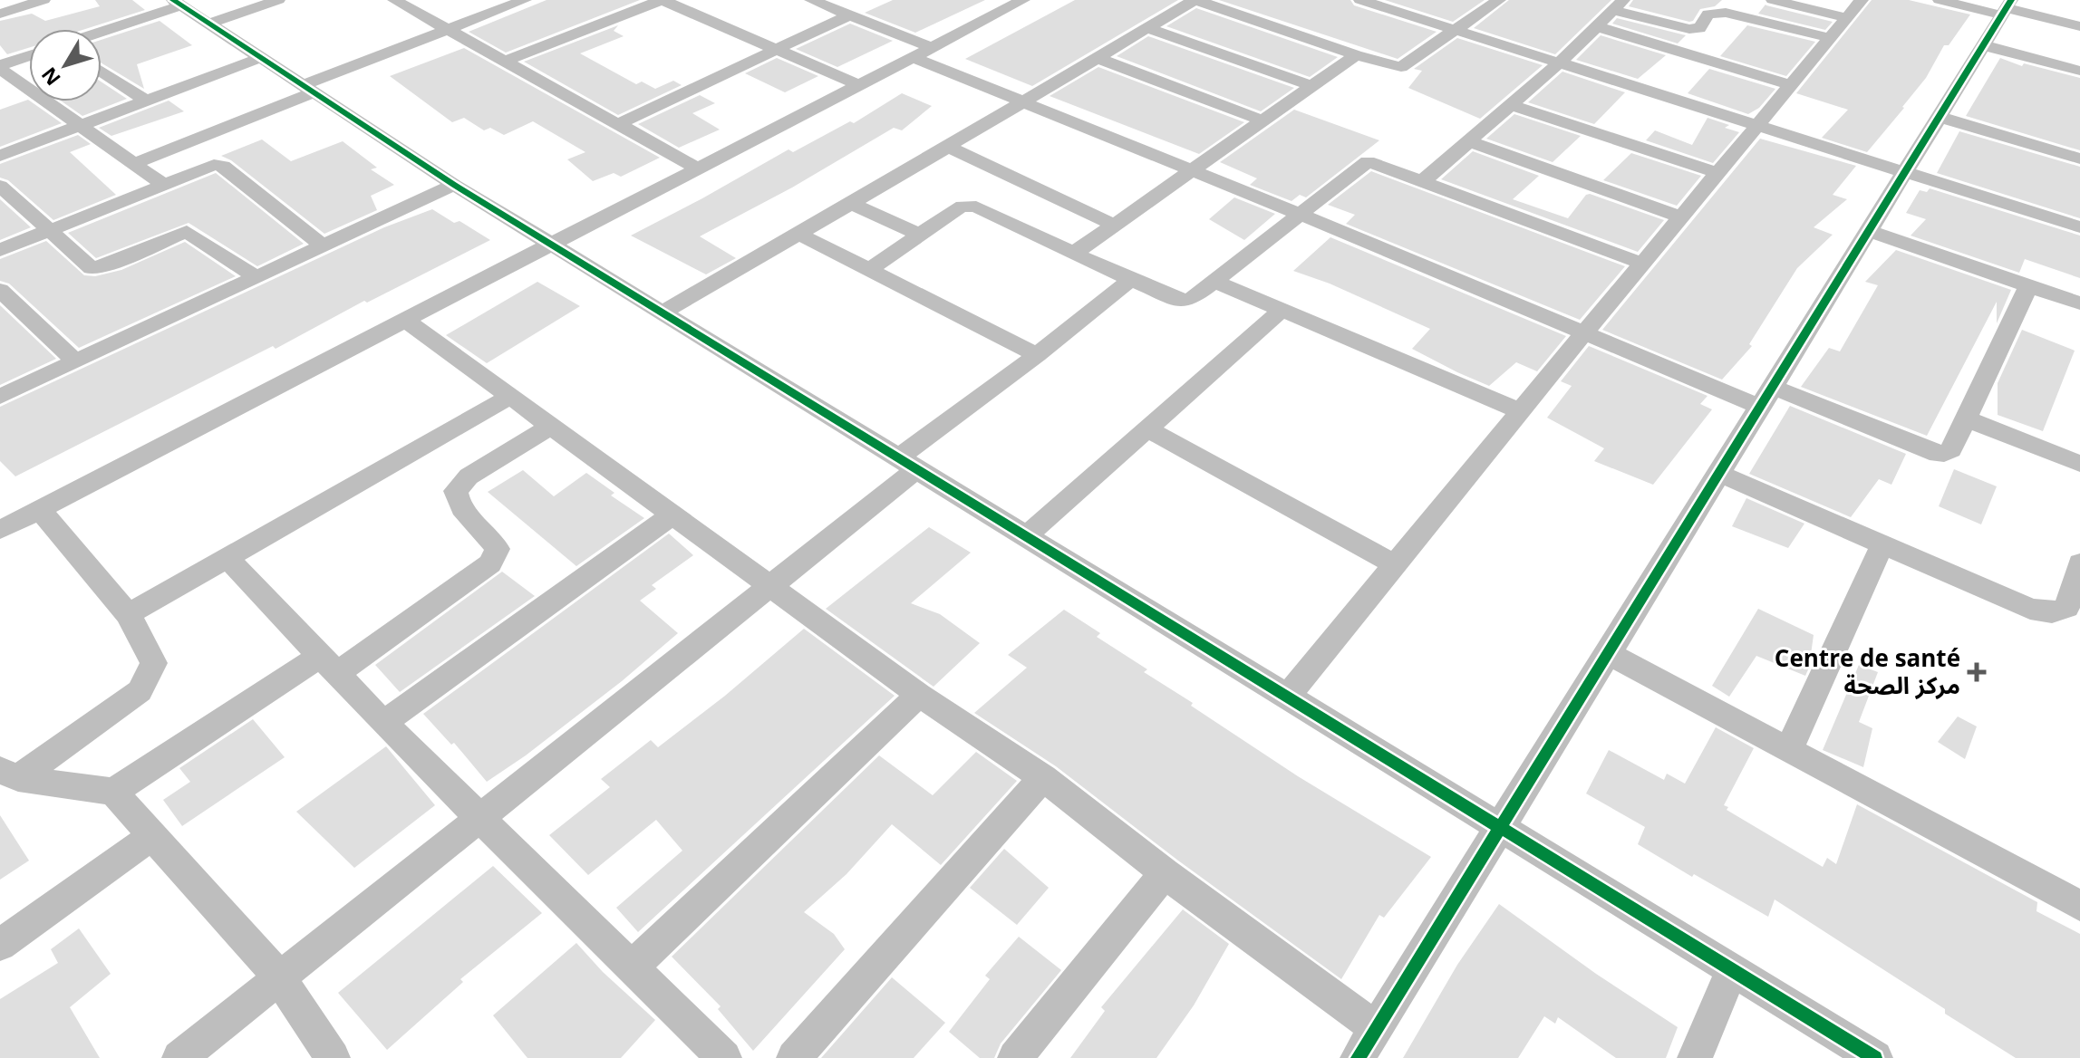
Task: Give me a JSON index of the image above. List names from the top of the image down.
{
  "places": {
    "health": ["Centre de santé مركز الصحة"]
  },
  "north": "bottom left"
}
